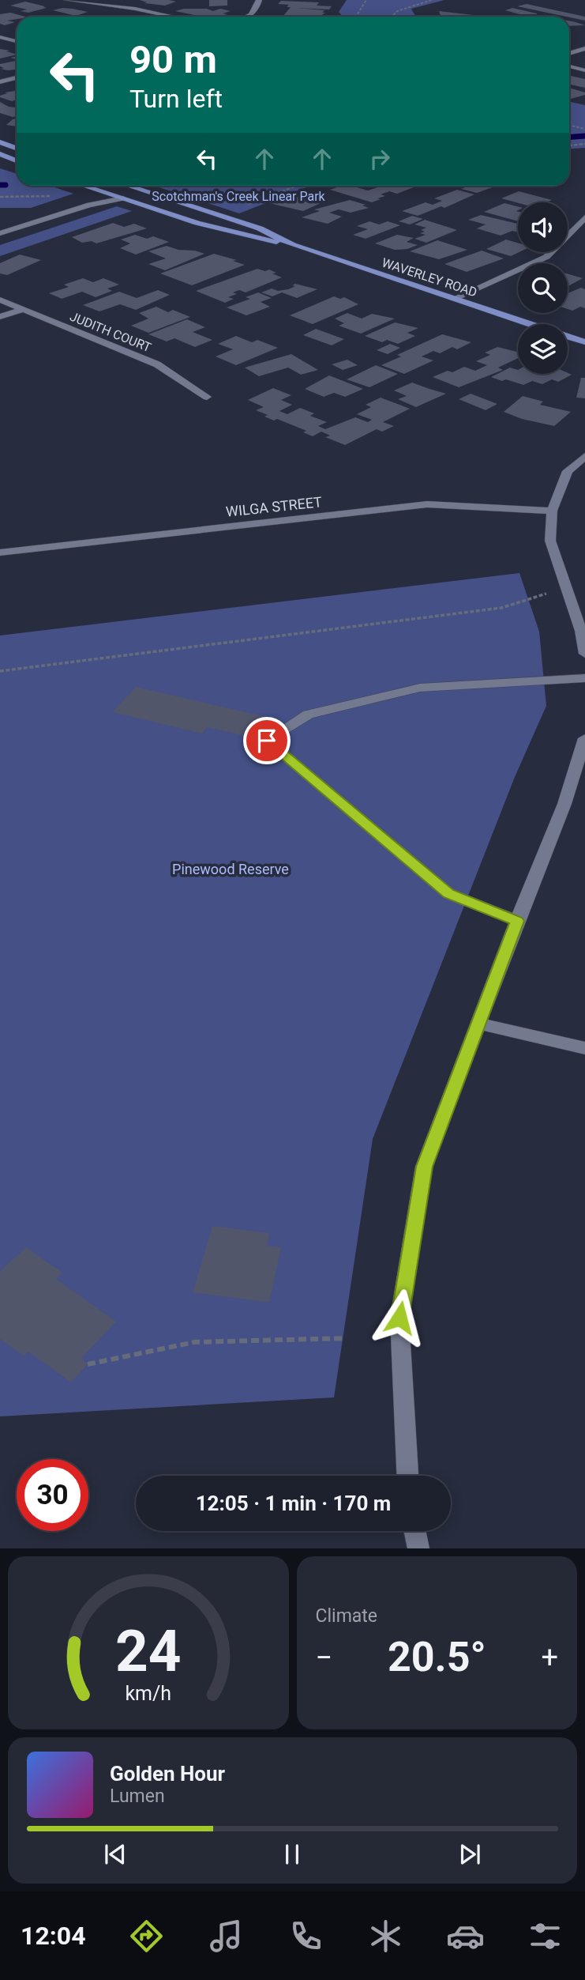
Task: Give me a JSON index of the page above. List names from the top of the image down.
{
  "streets": {
    "main road": ["WAVERLEY ROAD"],
    "street": ["JUDITH COURT", "WILGA STREET"]
  },
  "parks": ["Scotchman's Creek Linear Park", "Pinewood Reserve"],
  "page": {
    "turn": ["90 m", "Turn left"],
    "limit": "30",
    "trip": "12:05 · 1 min · 170 m",
    "tile": "Climate",
    "heat": ["−", "20.5°", "+"],
    "song": ["Golden Hour", "Lumen"],
    "tabs": "12:04",
    "gauge": ["24", "km/h"]
  }
}
